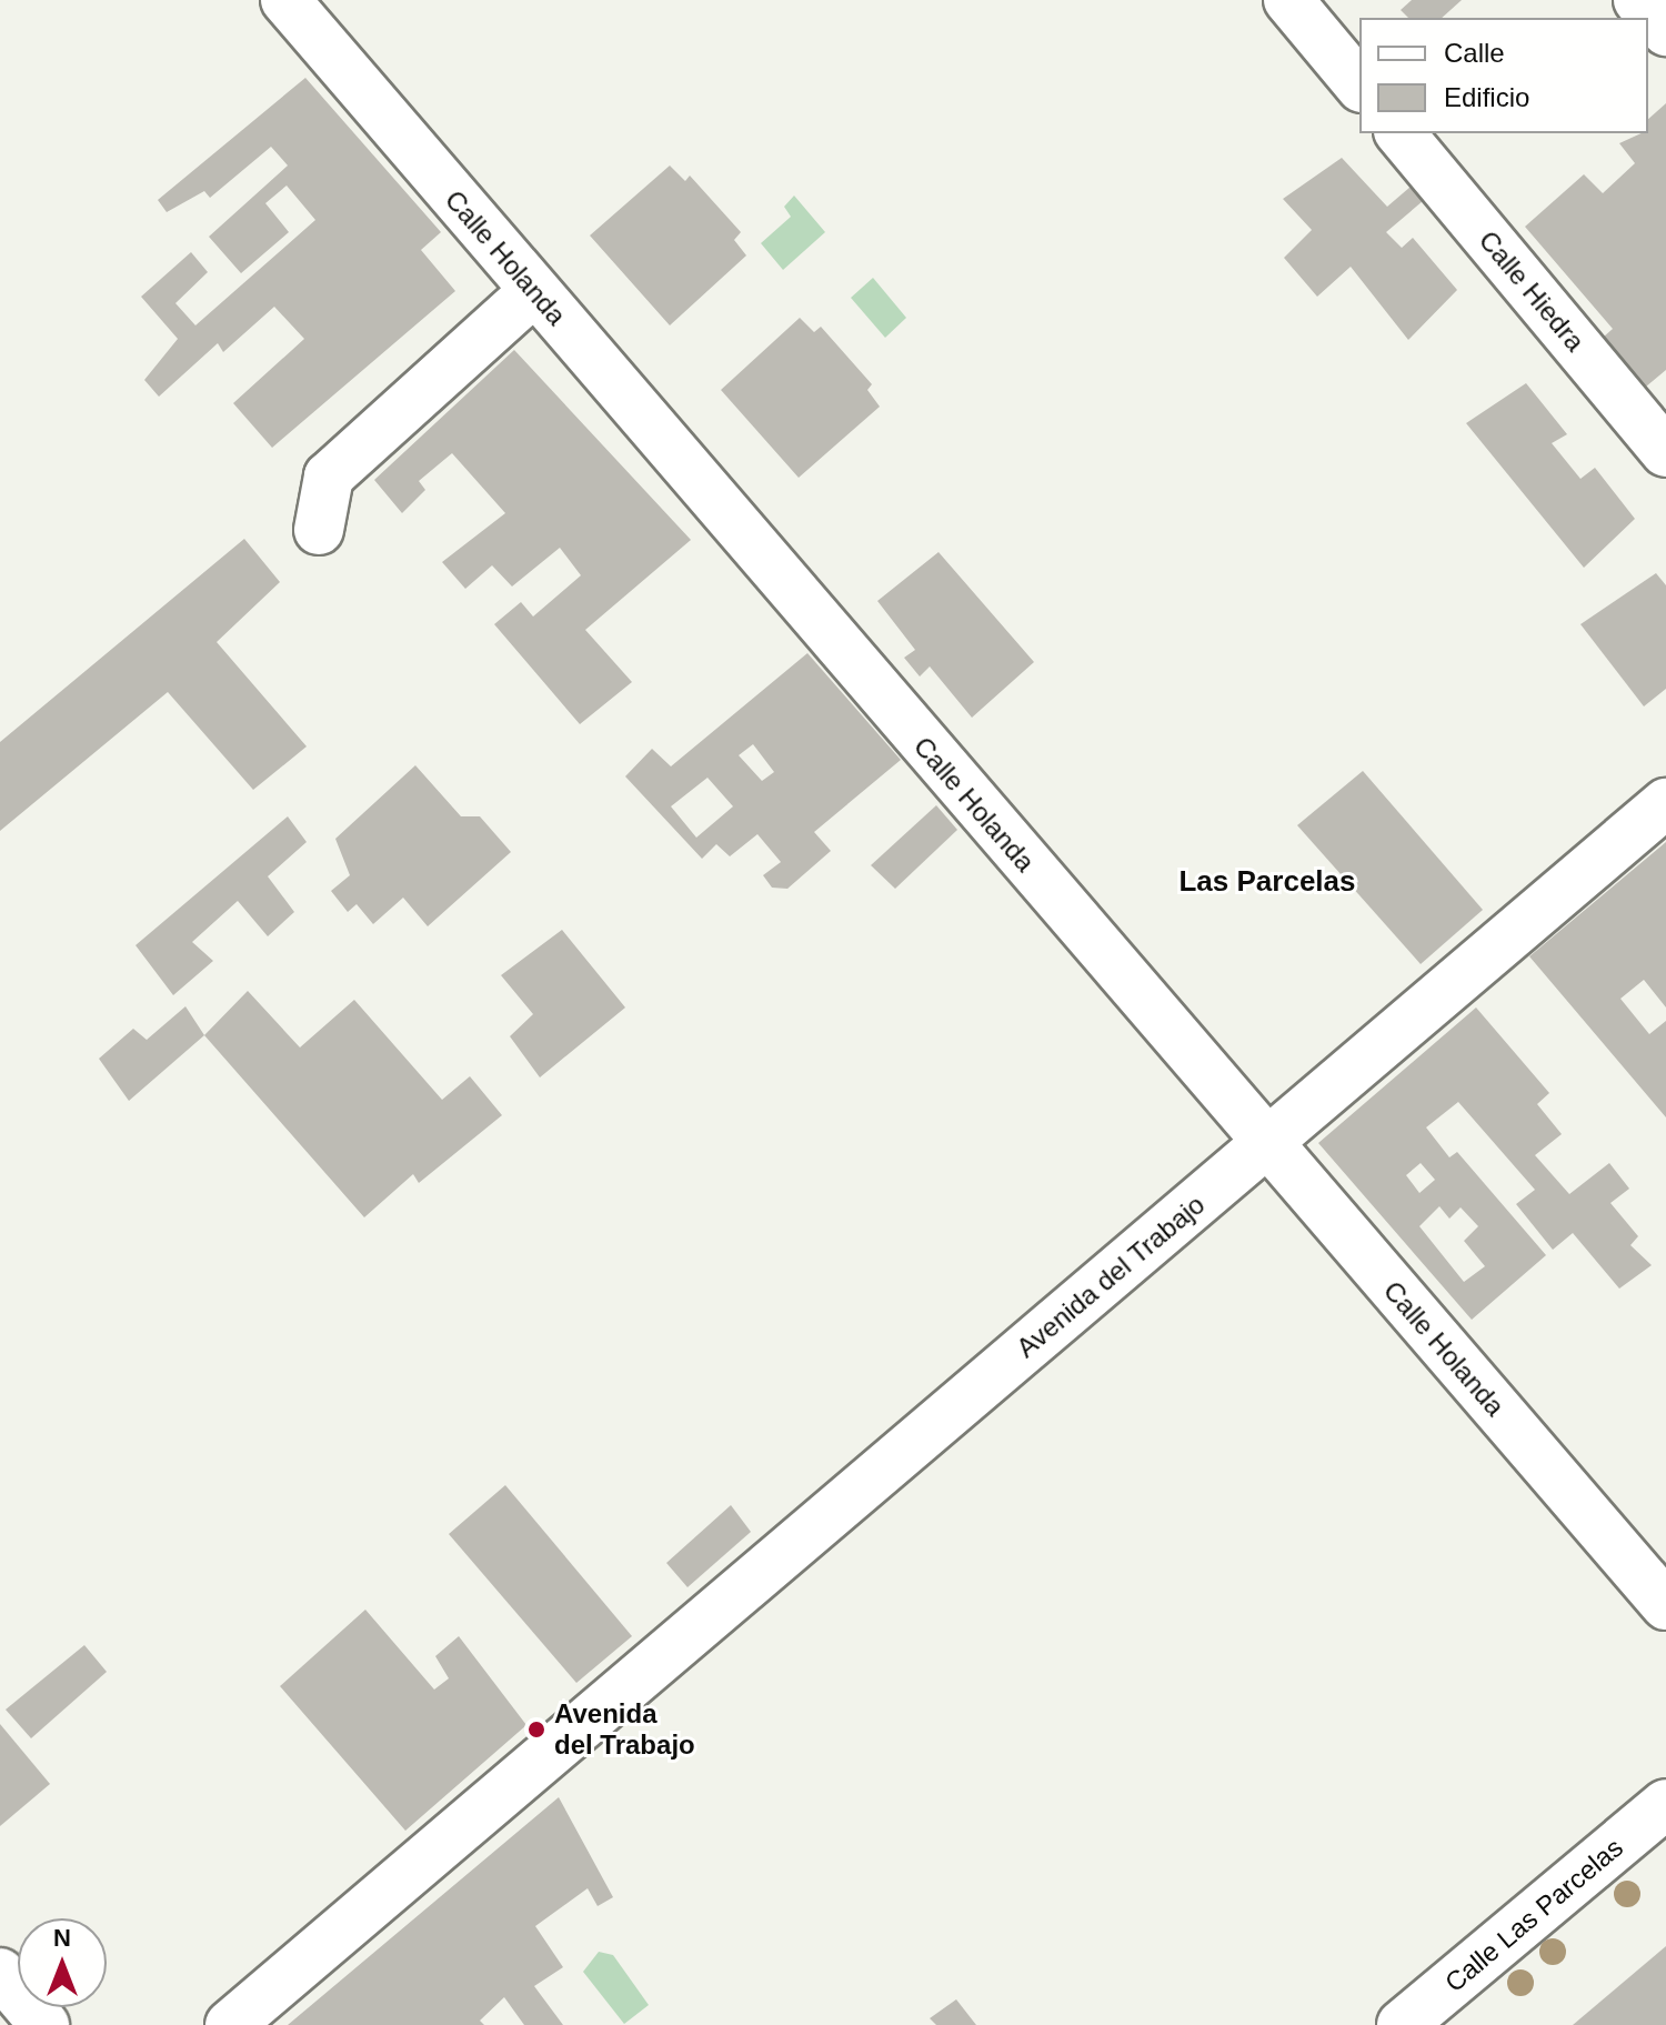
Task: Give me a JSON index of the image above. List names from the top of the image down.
{
  "streets": {
    "street": [
      "Calle Holanda",
      "Calle Hiedra",
      "Avenida del Trabajo",
      "Calle Las Parcelas"
    ]
  },
  "crossings": [
    ["Calle Holanda", "Avenida del Trabajo"]
  ],
  "districts": ["Las Parcelas"],
  "places": ["Avenida del Trabajo"],
  "legend": ["Calle", "Edificio"],
  "north": "top"
}
